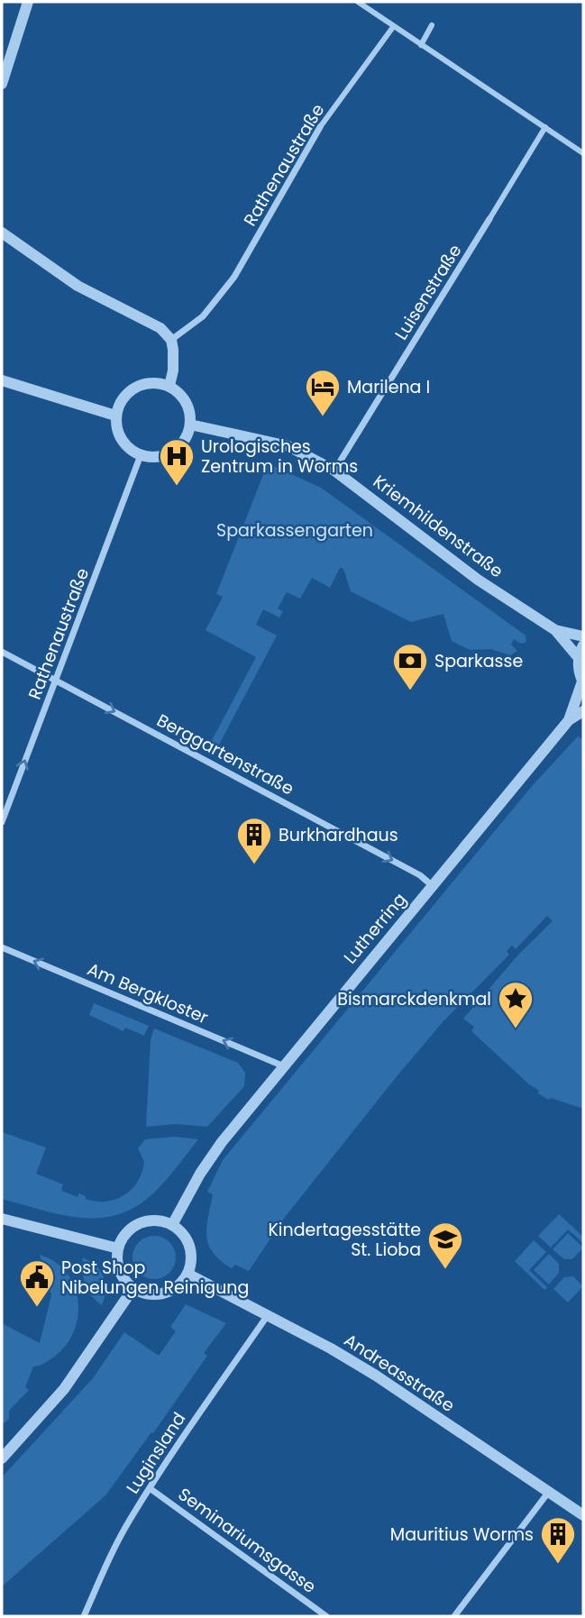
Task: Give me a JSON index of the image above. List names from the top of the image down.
{
  "streets": {
    "street": [
      "Rathenaustraße",
      "Luisenstraße",
      "Kriemhildenstraße",
      "Berggartenstraße",
      "Lutherring",
      "Am Bergkloster",
      "Andreasstraße",
      "Luginsland",
      "Seminariumsgasse"
    ]
  },
  "crossings": [
    ["Rathenaustraße", "Kriemhildenstraße"],
    ["Rathenaustraße", "Berggartenstraße"],
    ["Luisenstraße", "Kriemhildenstraße"],
    ["Berggartenstraße", "Lutherring"],
    ["Lutherring", "Am Bergkloster"],
    ["Lutherring", "Andreasstraße"],
    ["Andreasstraße", "Luginsland"],
    ["Luginsland", "Seminariumsgasse"]
  ],
  "one_way": ["Berggartenstraße", "Am Bergkloster"],
  "parks": ["Sparkassengarten"],
  "places": {
    "hotel": ["Marilena I"],
    "hospital": ["Urologisches Zentrum in Worms"],
    "bank": ["Sparkasse"],
    "building": ["Burkhardhaus", "Mauritius Worms"],
    "place": ["Bismarckdenkmal"],
    "school or university": ["Kindertagesstätte St. Lioba"],
    "public building": ["Post Shop Nibelungen Reinigung"]
  }
}
